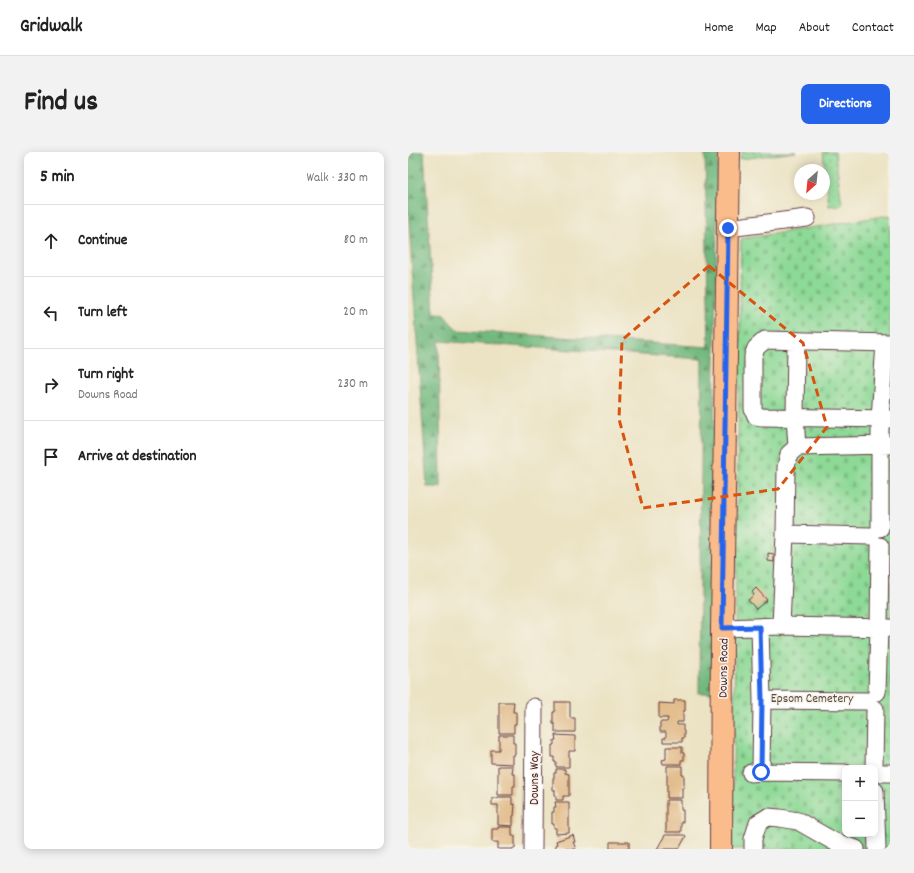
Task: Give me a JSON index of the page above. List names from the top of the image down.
{
  "streets": {
    "main road": ["Downs Road"],
    "street": ["Downs Way"]
  },
  "parks": ["Epsom Cemetery"],
  "north": "bottom left",
  "page": {
    "header": "Gridwalk",
    "nav": [
      "Home",
      "Map",
      "About",
      "Contact"
    ],
    "title": "Find us",
    "buttons": "Directions",
    "heading": ["5 min", "Walk · 330 m"],
    "list": [
      ["Continue", "80 m"],
      ["Turn left", "20 m"],
      ["Turn right", "Downs Road", "230 m"],
      "Arrive at destination"
    ],
    "map_buttons": ["+", "−"]
  }
}
